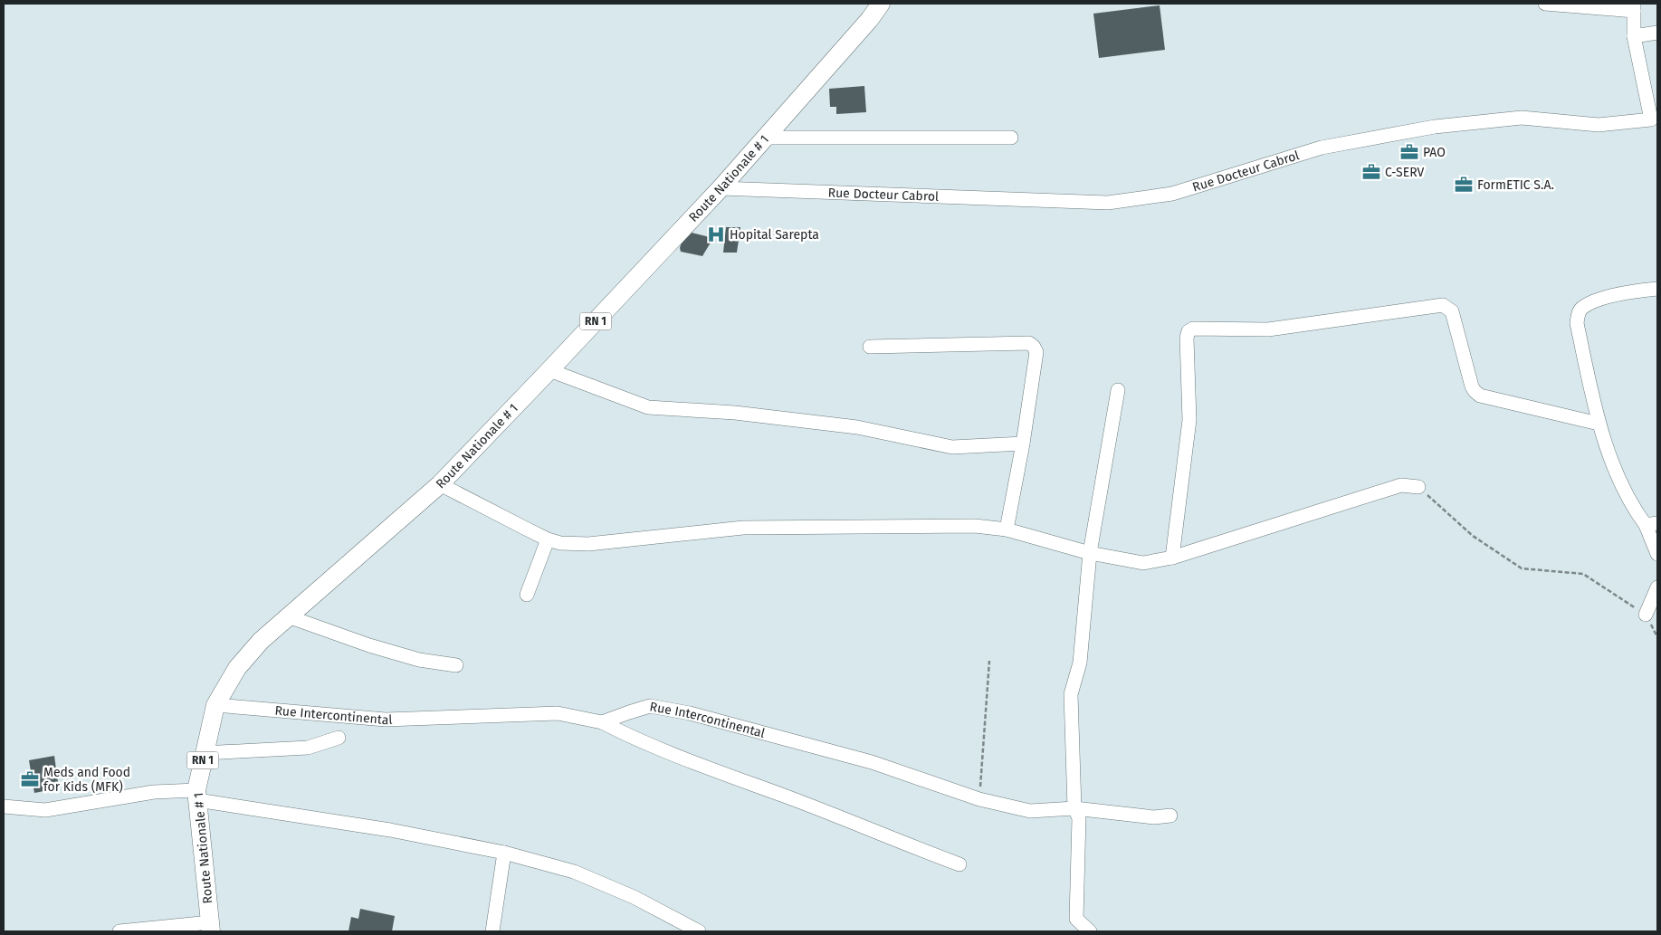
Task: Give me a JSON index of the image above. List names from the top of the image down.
{
  "streets": {
    "main road": ["Route Nationale # 1", "RN 1"],
    "street": ["Rue Docteur Cabrol", "Rue Intercontinental"]
  },
  "crossings": [
    ["Rue Docteur Cabrol", "Route Nationale # 1"],
    ["Route Nationale # 1", "Rue Intercontinental"]
  ],
  "places": {
    "office": [
      "PAO",
      "C-SERV",
      "FormETIC S.A.",
      "Meds and Food for Kids (MFK)"
    ],
    "hospital": ["Hopital Sarepta"]
  }
}
